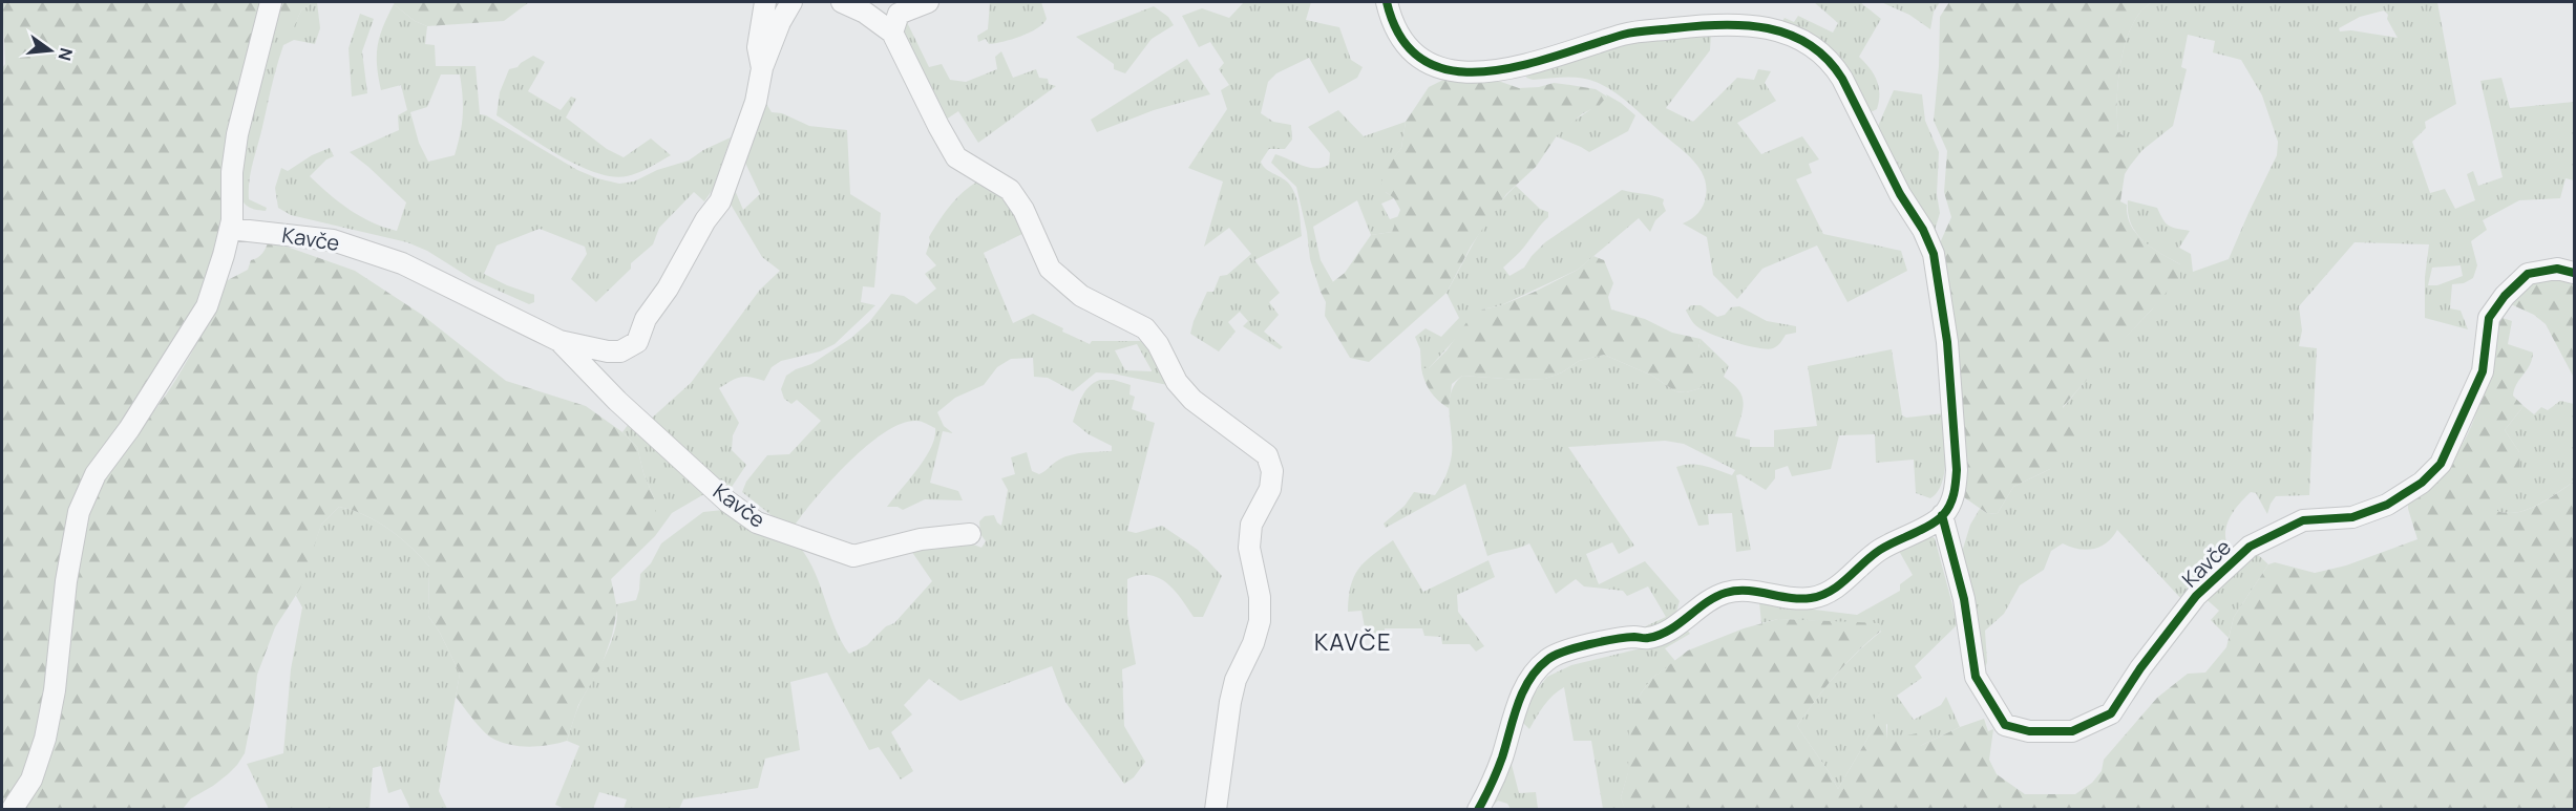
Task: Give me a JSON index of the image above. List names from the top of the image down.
{
  "streets": {
    "street": ["Kavče"]
  },
  "districts": ["KAVČE"],
  "north": "right"
}
